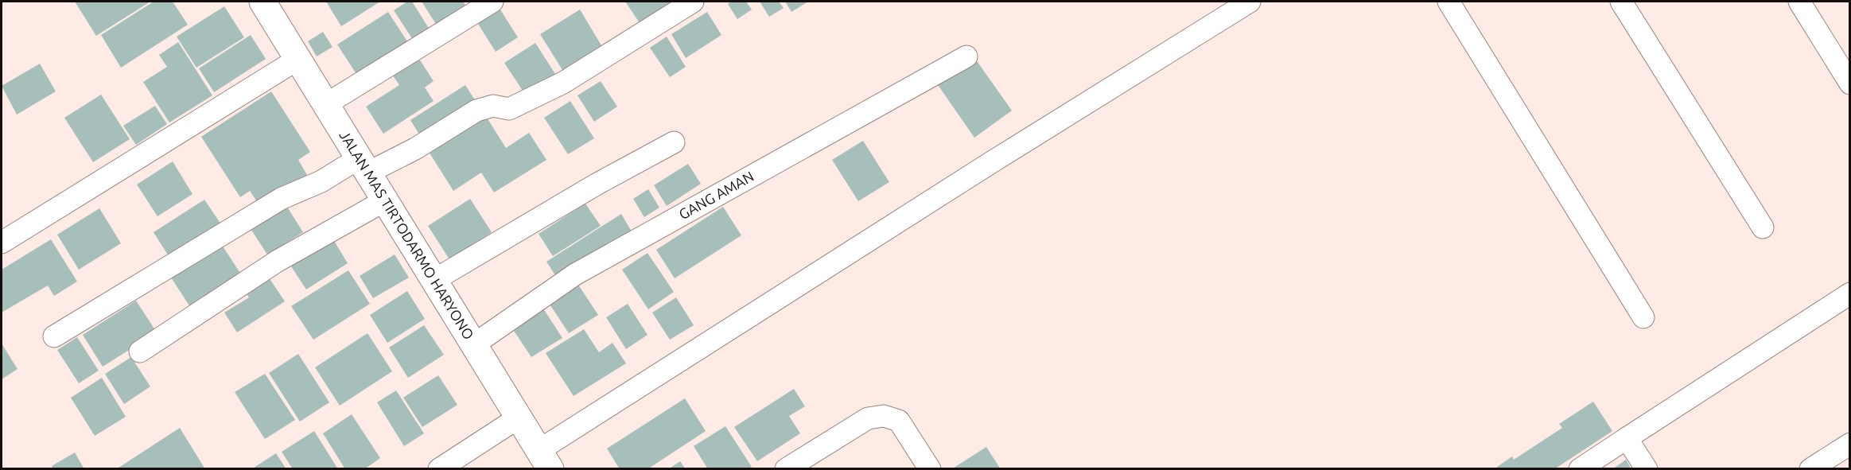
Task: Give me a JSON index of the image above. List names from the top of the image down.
{
  "streets": {
    "street": ["GANG AMAN", "JALAN MAS TIRTODARMO HARYONO"]
  },
  "crossings": [
    ["GANG AMAN", "JALAN MAS TIRTODARMO HARYONO"]
  ]
}
